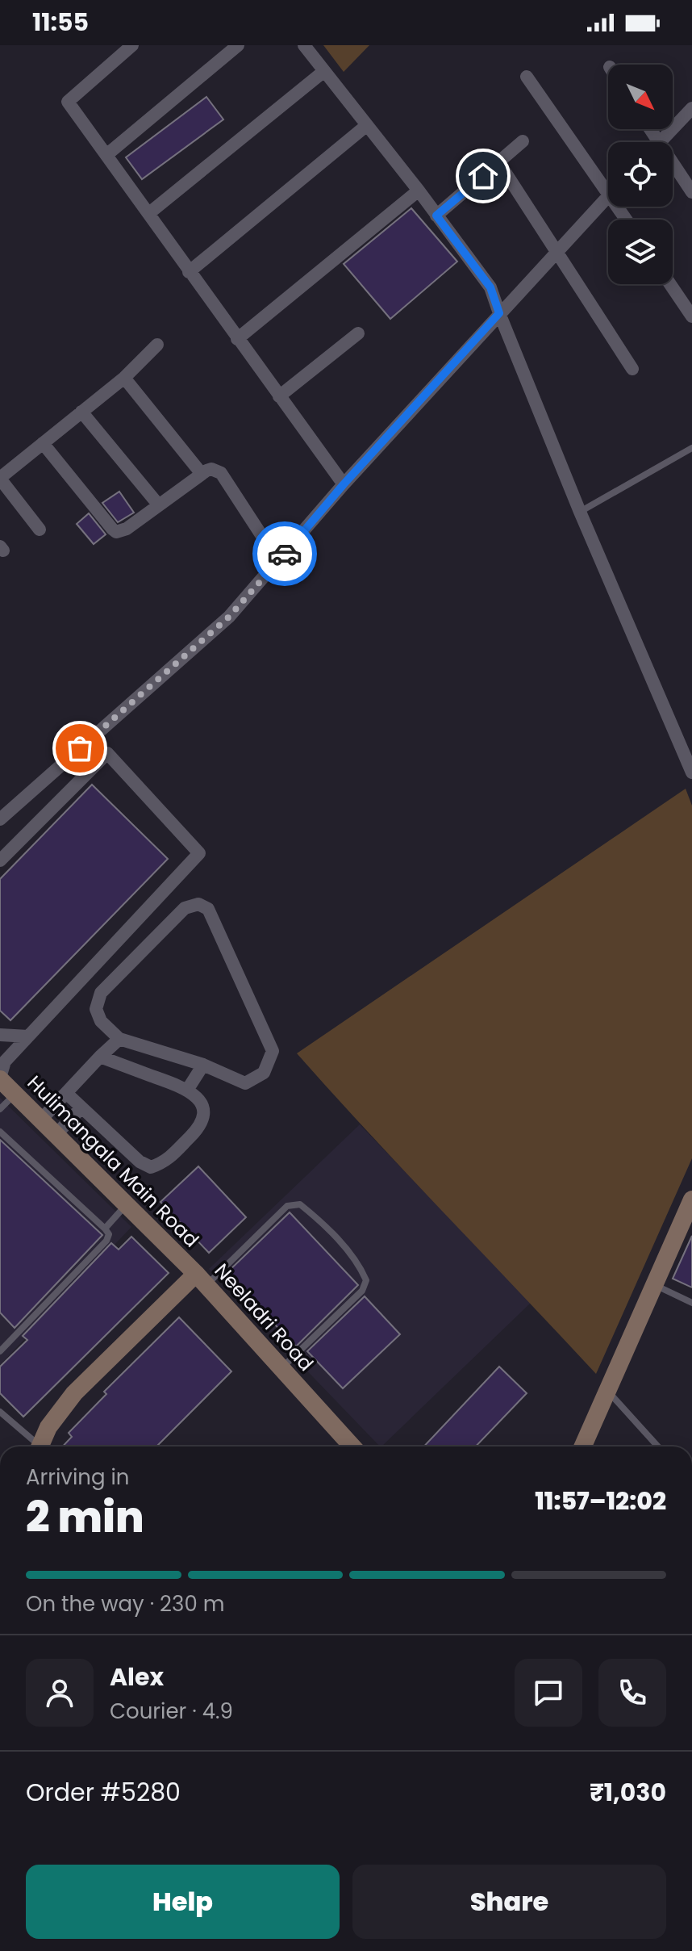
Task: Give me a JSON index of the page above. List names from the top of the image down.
{
  "streets": {
    "main road": ["Hulimangala Main Road", "Neeladri Road"]
  },
  "crossings": [
    ["Hulimangala Main Road", "Neeladri Road"]
  ],
  "north": "bottom right",
  "page": {
    "status": "11:55",
    "heading": ["2 min", "Arriving in", "11:57–12:02"],
    "panel": [
      "Alex",
      "Courier · 4.9",
      "Order #5280",
      "₹1,030"
    ],
    "bar": "On the way · 230 m",
    "buttons": ["Help", "Share"]
  }
}
